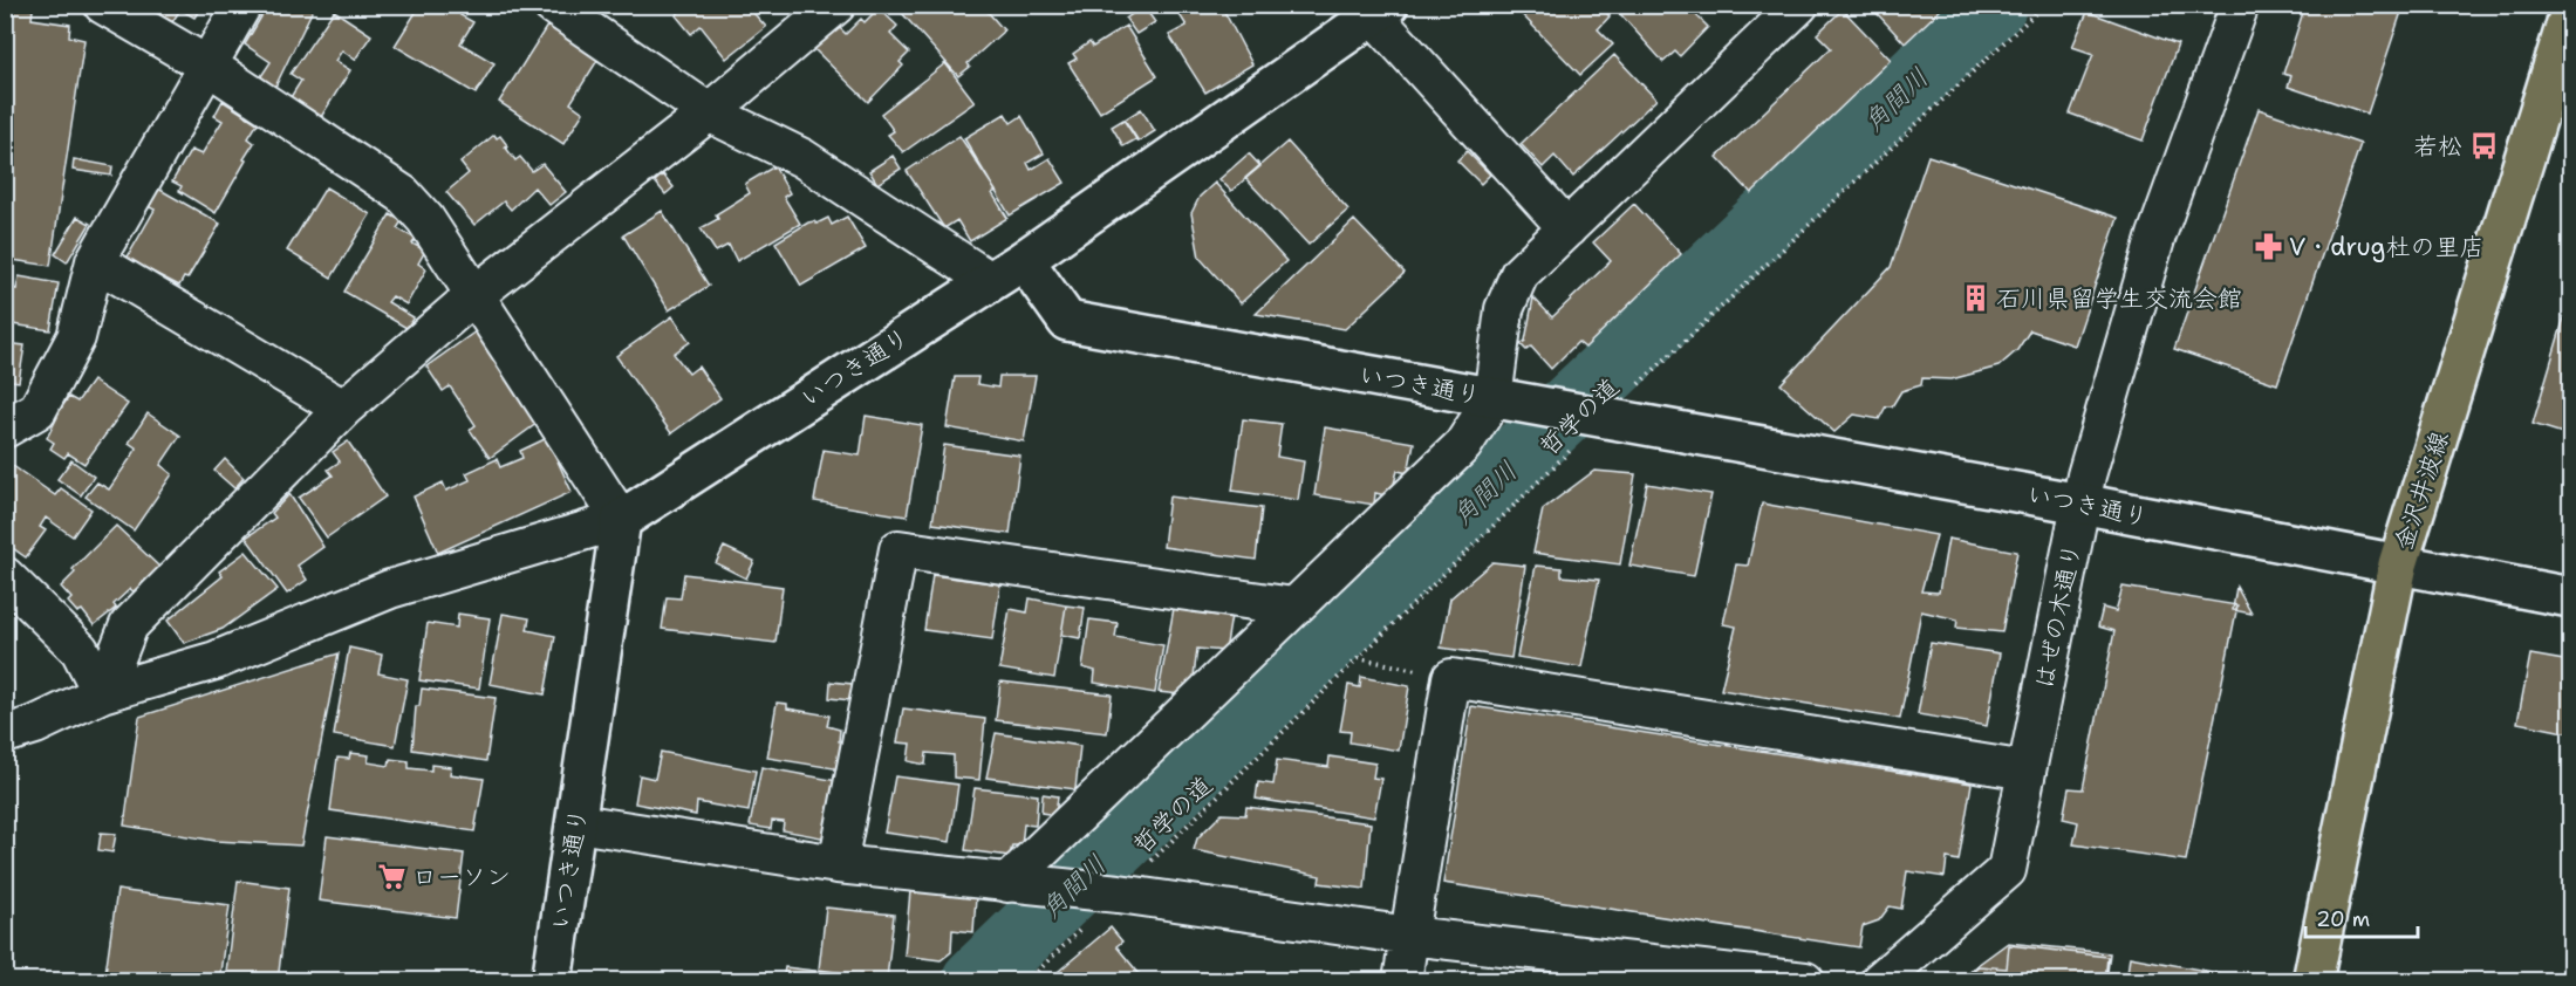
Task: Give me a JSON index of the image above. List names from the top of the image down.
{
  "streets": {
    "main road": ["金沢井波線"],
    "street": ["いつき通り", "はぜの木通り"],
    "path": ["哲学の道"]
  },
  "crossings": [
    ["いつき通り", "哲学の道"],
    ["いつき通り", "金沢井波線"],
    ["いつき通り", "はぜの木通り"]
  ],
  "water": ["角間川"],
  "places": {
    "bus stop": ["若松"],
    "pharmacy": ["V・drug杜の里店"],
    "building": ["石川県留学生交流会館"],
    "supermarket": ["ローソン"]
  },
  "scale_bar": "20 m"
}
